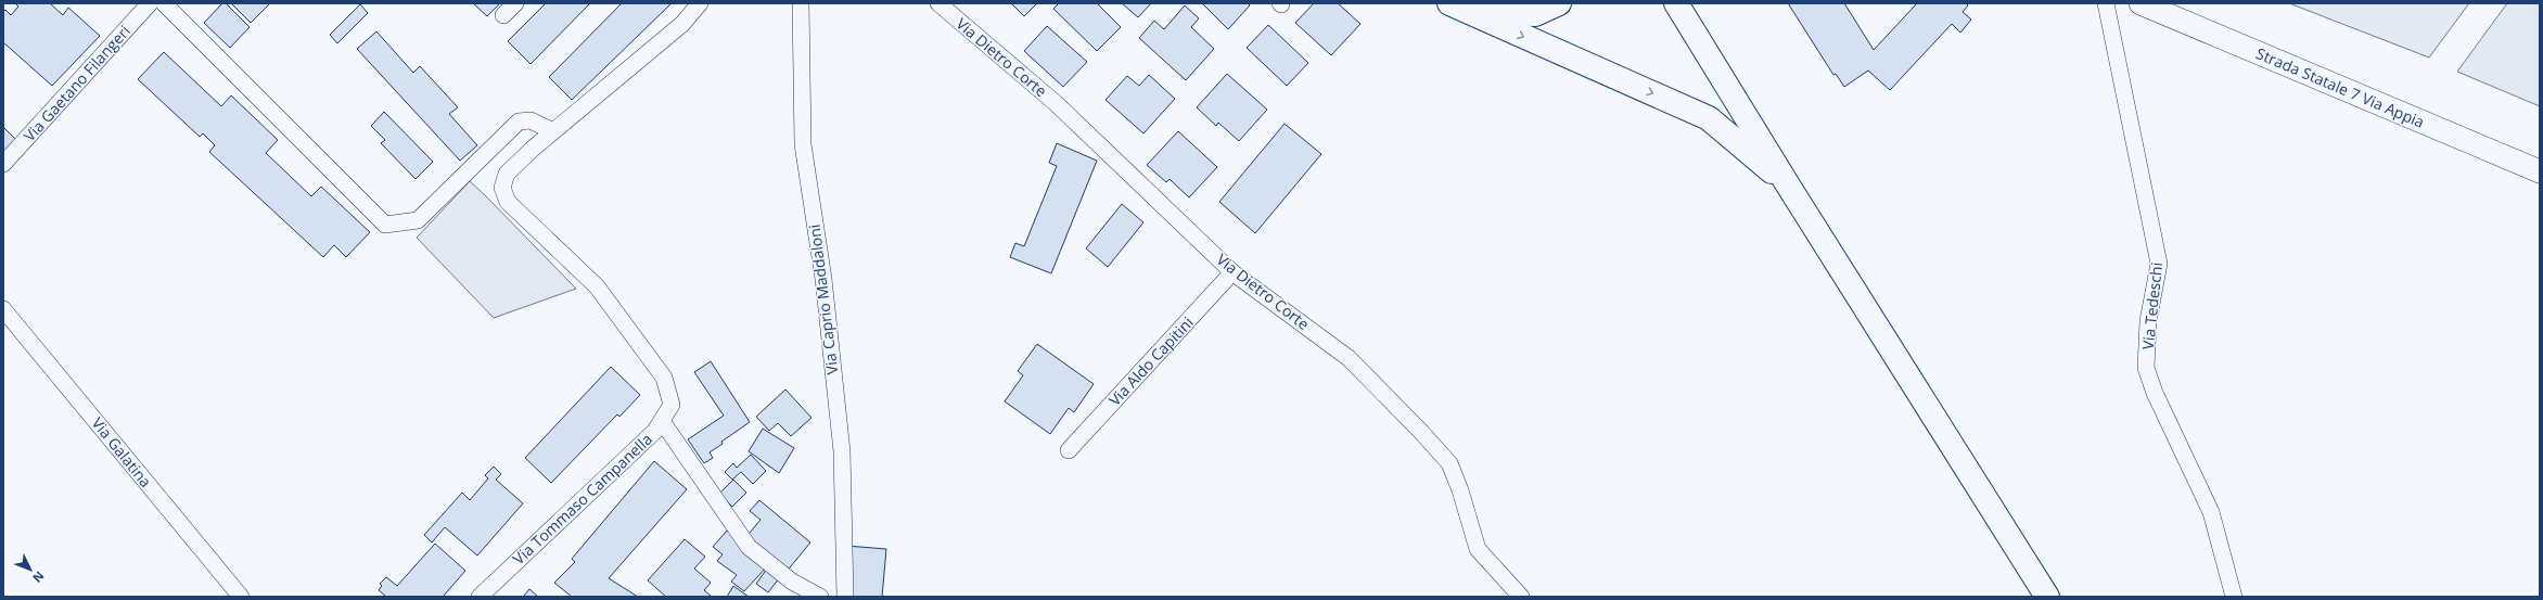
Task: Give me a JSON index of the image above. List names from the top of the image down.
{
  "streets": {
    "main road": ["Strada Statale 7 Via Appia"],
    "street": [
      "Via Dietro Corte",
      "Via Gaetano Filangeri",
      "Via Caprio Maddaloni",
      "Via Tedeschi",
      "Via Aldo Capitini",
      "Via Galatina",
      "Via Tommaso Campanella"
    ]
  },
  "crossings": [
    ["Via Dietro Corte", "Via Aldo Capitini"]
  ],
  "north": "bottom right"
}
